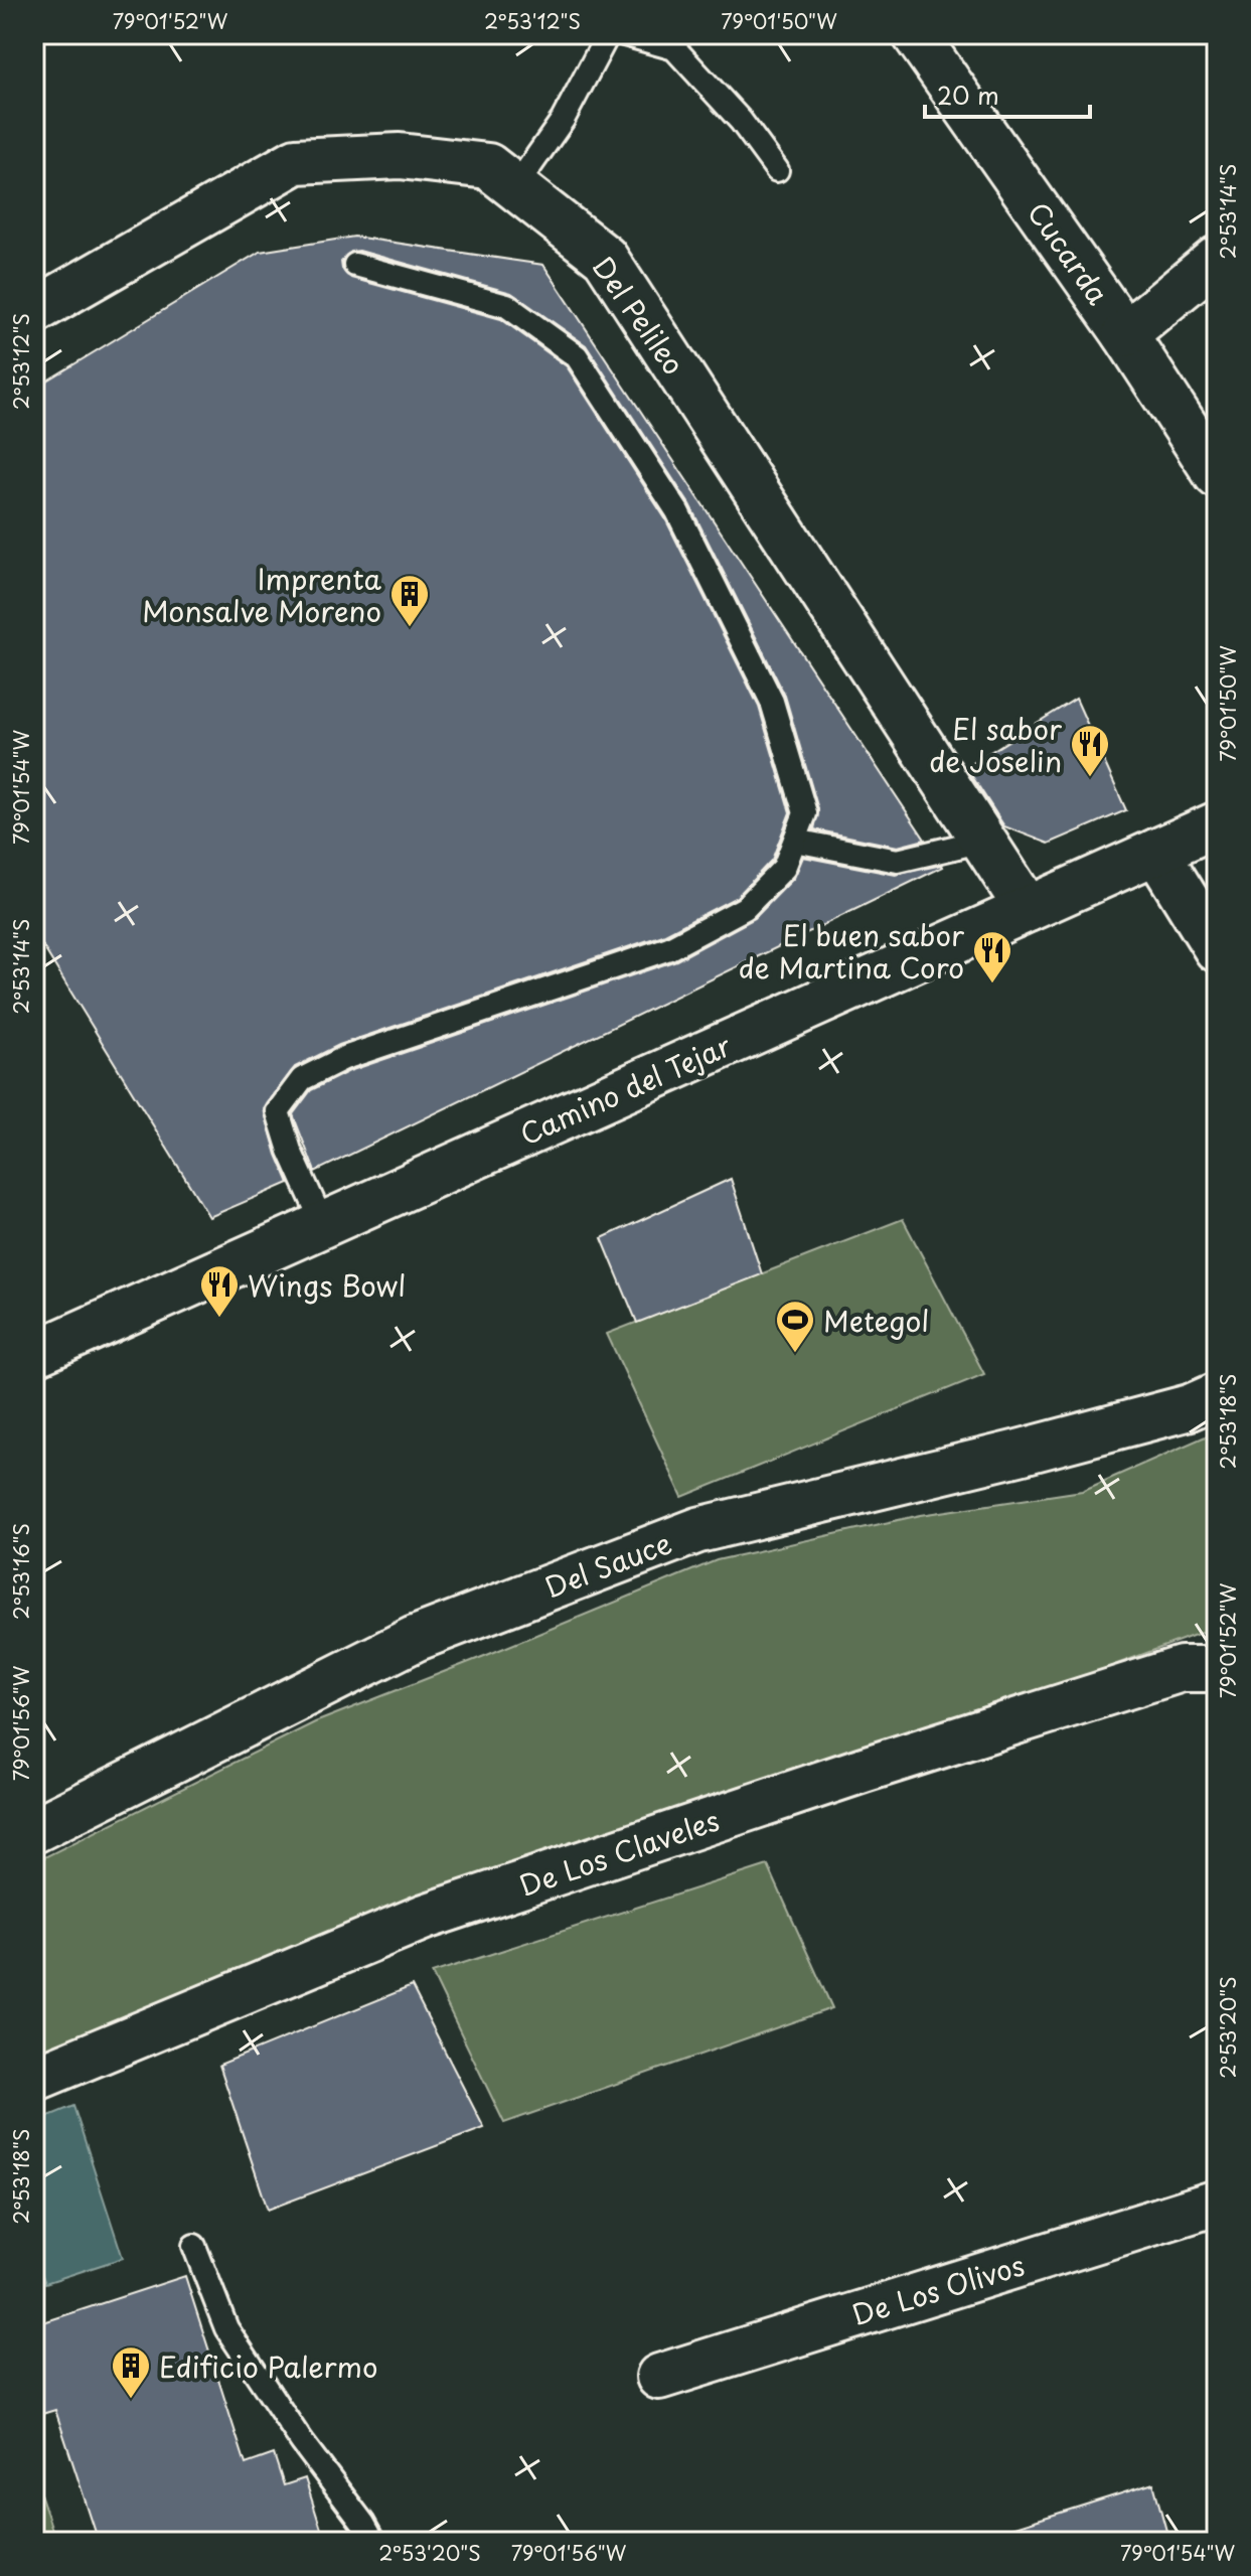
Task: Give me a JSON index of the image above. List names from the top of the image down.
{
  "streets": {
    "street": [
      "Cucarda",
      "Del Pelileo",
      "Camino del Tejar",
      "Del Sauce",
      "De Los Claveles",
      "De Los Olivos"
    ]
  },
  "crossings": [
    ["Del Pelileo", "Camino del Tejar"]
  ],
  "places": {
    "building": ["Imprenta Monsalve Moreno", "Edificio Palermo"],
    "restaurant": ["El sabor de Joselin", "El buen sabor de Martina Coro", "Wings Bowl"],
    "sports": ["Metegol"]
  },
  "scale_bar": "20 m",
  "coordinates": [
    "79°01'52\"W",
    "2°53'12\"S",
    "79°01'50\"W",
    "2°53'14\"S",
    "79°01'54\"W",
    "2°53'18\"S",
    "2°53'16\"S",
    "79°01'56\"W",
    "2°53'20\"S"
  ]
}
